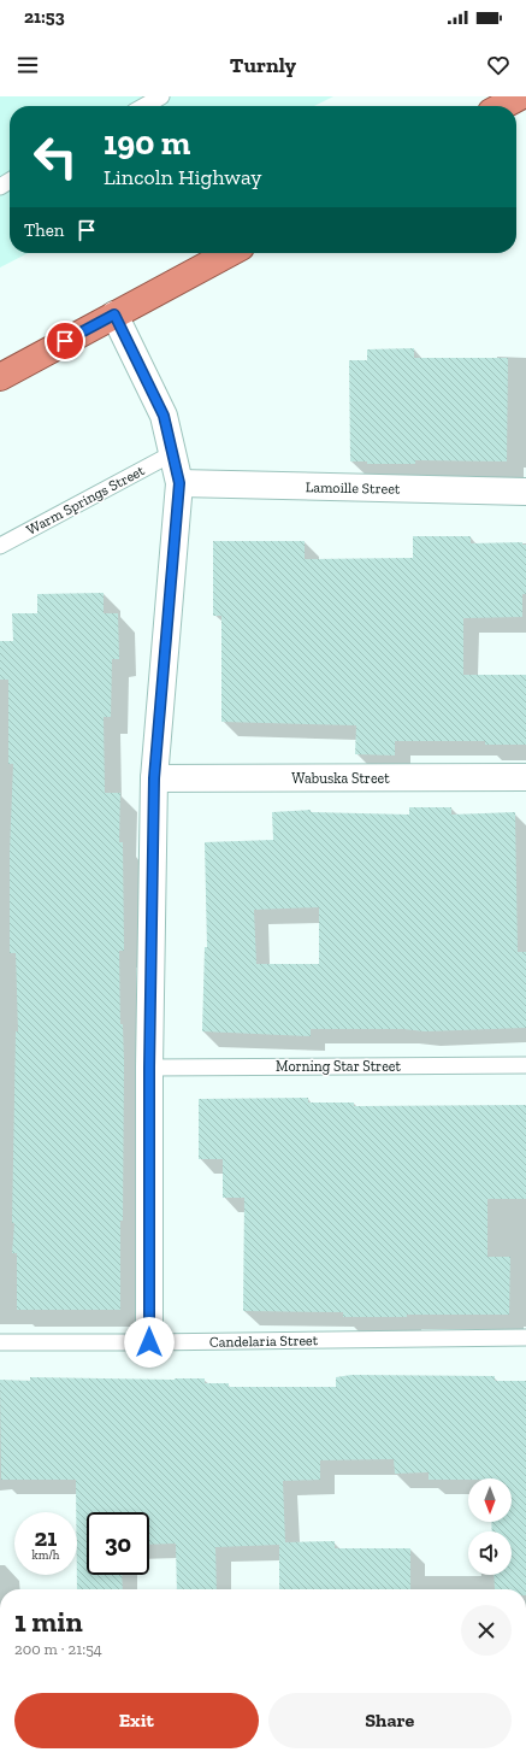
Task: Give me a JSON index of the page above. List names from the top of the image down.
{
  "streets": {
    "street": ["Lamoille Street", "Wabuska Street"],
    "lane": ["Warm Springs Street", "Morning Star Street", "Candelaria Street"]
  },
  "north": "bottom",
  "page": {
    "status": "21:53",
    "header": "Turnly",
    "turn": ["190 m", "Lincoln Highway"],
    "then": "Then",
    "speed": "21 km/h",
    "limit": "30",
    "heading": ["1 min", "200 m · 21:54"],
    "buttons": ["Exit", "Share"]
  }
}
